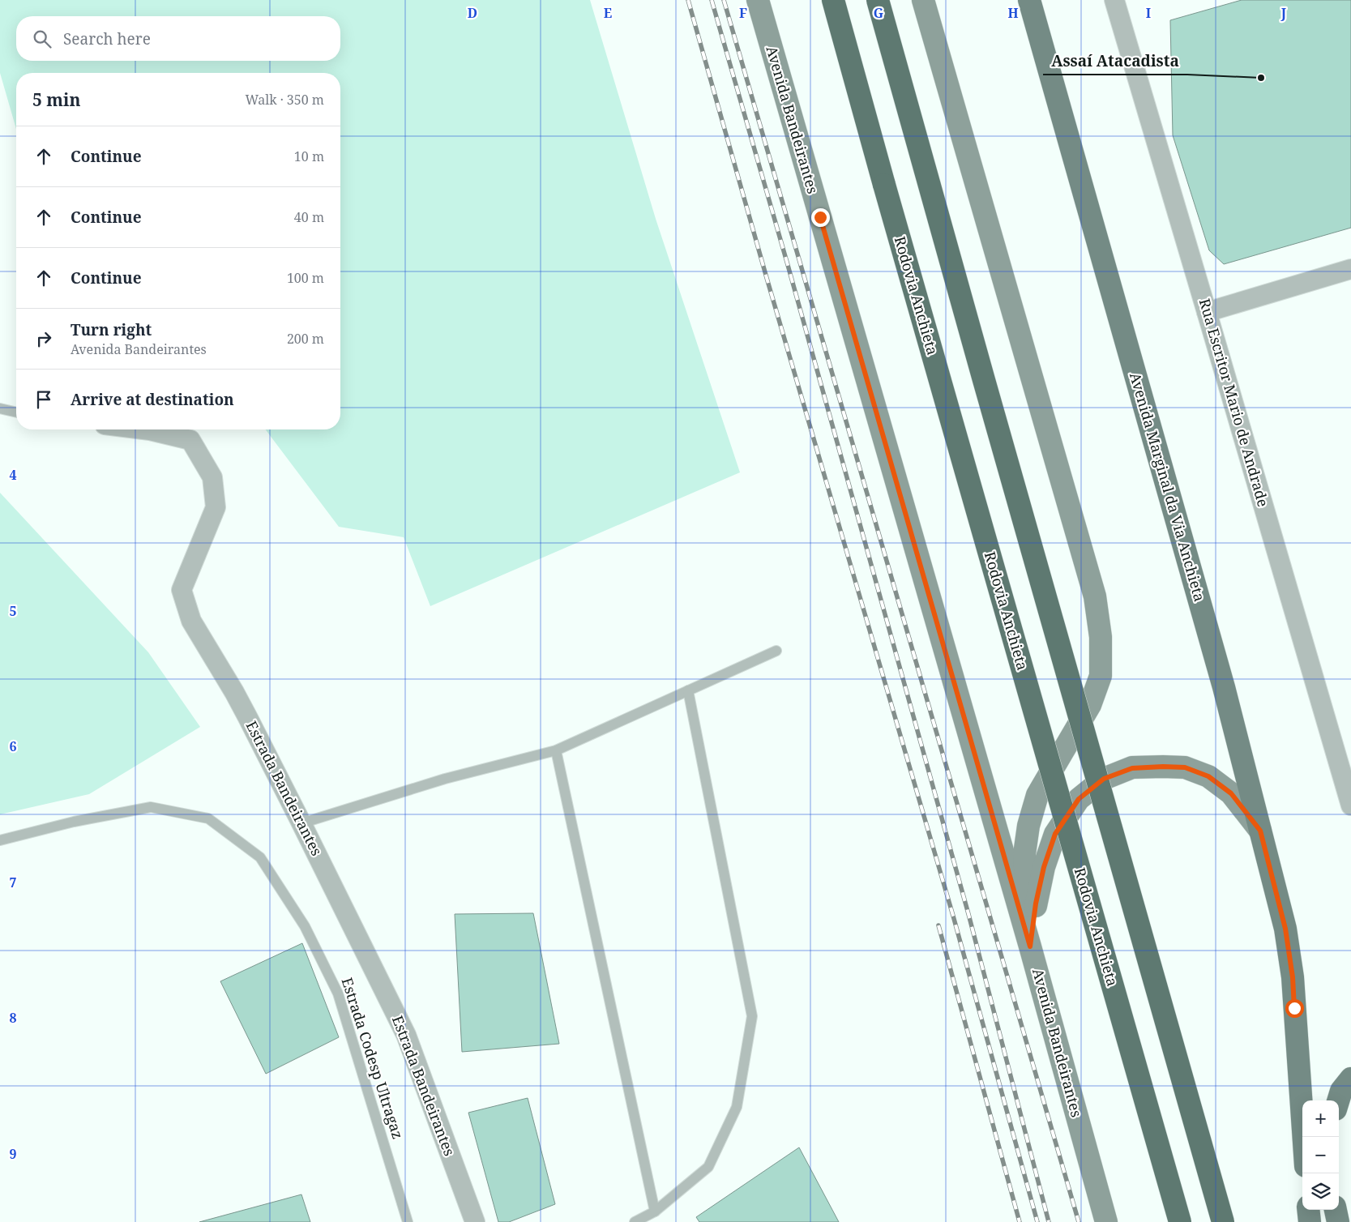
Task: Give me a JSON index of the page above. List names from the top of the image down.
{
  "streets": {
    "highway": ["Rodovia Anchieta"],
    "main road": ["Avenida Bandeirantes", "Avenida Marginal da Via Anchieta"],
    "street": ["Rua Escritor Mario de Andrade", "Estrada Bandeirantes"],
    "lane": ["Estrada Codesp Ultragaz"]
  },
  "places": ["Assaí Atacadista"],
  "page": {
    "search": "Search here",
    "heading": ["5 min", "Walk · 350 m"],
    "list": [
      ["Continue", "10 m"],
      ["Continue", "40 m"],
      ["Continue", "100 m"],
      ["Turn right", "Avenida Bandeirantes", "200 m"],
      "Arrive at destination"
    ],
    "map_buttons": ["+", "−"]
  },
  "grid": {
    "columns": [
      "D",
      "E",
      "F",
      "G",
      "H",
      "I",
      "J"
    ],
    "rows": [
      "4",
      "5",
      "6",
      "7",
      "8",
      "9"
    ]
  }
}
